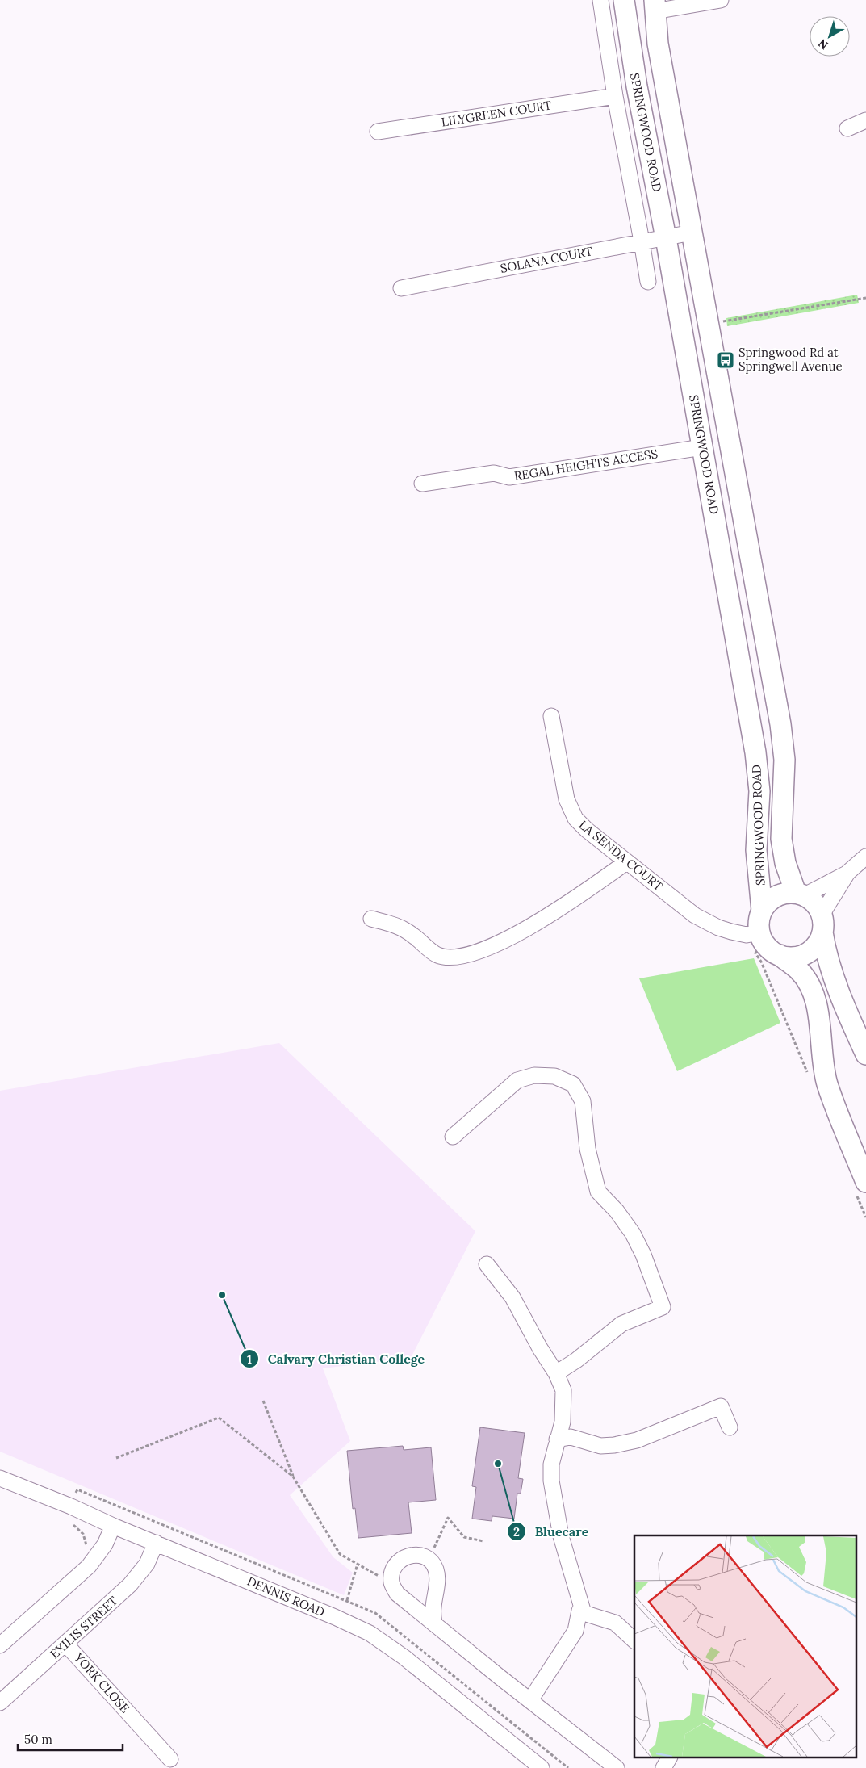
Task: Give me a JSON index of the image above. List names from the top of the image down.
{
  "streets": {
    "main road": ["SPRINGWOOD ROAD"],
    "street": [
      "LILYGREEN COURT",
      "SOLANA COURT",
      "REGAL HEIGHTS ACCESS",
      "LA SENDA COURT",
      "DENNIS ROAD",
      "EXILIS STREET",
      "YORK CLOSE"
    ]
  },
  "crossings": [
    ["LILYGREEN COURT", "SPRINGWOOD ROAD"],
    ["SPRINGWOOD ROAD", "SOLANA COURT"],
    ["SPRINGWOOD ROAD", "REGAL HEIGHTS ACCESS"],
    ["SPRINGWOOD ROAD", "LA SENDA COURT"],
    ["DENNIS ROAD", "EXILIS STREET"],
    ["EXILIS STREET", "YORK CLOSE"]
  ],
  "places": {
    "bus stop": ["Springwood Rd at Springwell Avenue"],
    "other": ["Calvary Christian College", "Bluecare"]
  },
  "scale_bar": "50 m",
  "north": "bottom left"
}
